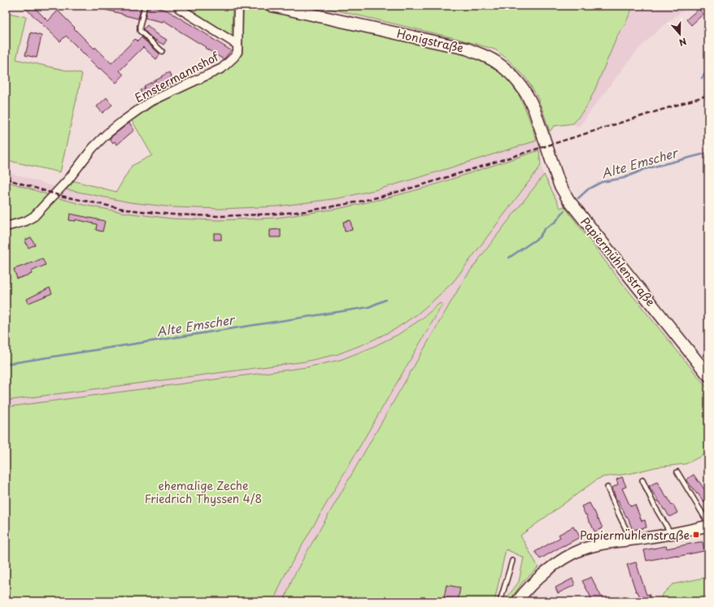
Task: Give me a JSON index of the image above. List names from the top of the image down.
{
  "streets": {
    "main road": ["Honigstraße", "Papiermühlenstraße"],
    "street": ["Emstermannshof"]
  },
  "crossings": [
    ["Honigstraße", "Papiermühlenstraße"]
  ],
  "water": ["Alte Emscher"],
  "parks": ["ehemalige Zeche Friedrich Thyssen 4/8"],
  "places": {
    "transit": ["Papiermühlenstraße"]
  },
  "north": "bottom"
}
